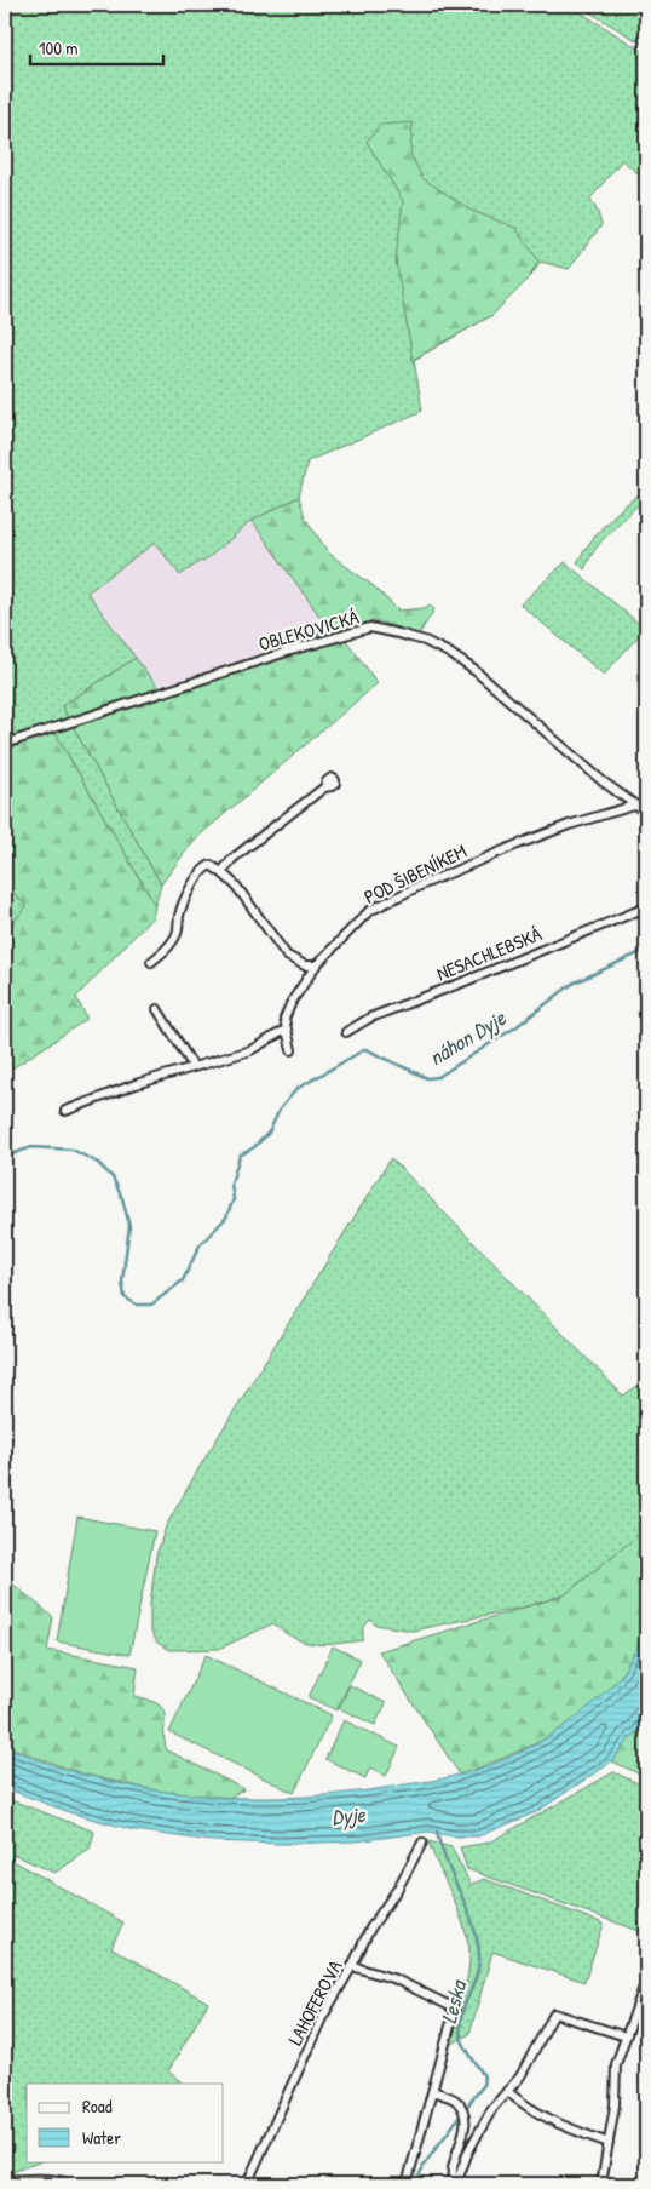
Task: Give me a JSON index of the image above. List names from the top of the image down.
{
  "streets": {
    "street": [
      "OBLEKOVICKÁ",
      "POD ŠIBENÍKEM",
      "NESACHLEBSKÁ",
      "LAHOFEROVA"
    ]
  },
  "crossings": [
    ["OBLEKOVICKÁ", "POD ŠIBENÍKEM"]
  ],
  "water": ["náhon Dyje", "Dyje", "Leska"],
  "legend": ["Road", "Water"],
  "scale_bar": "100 m"
}
